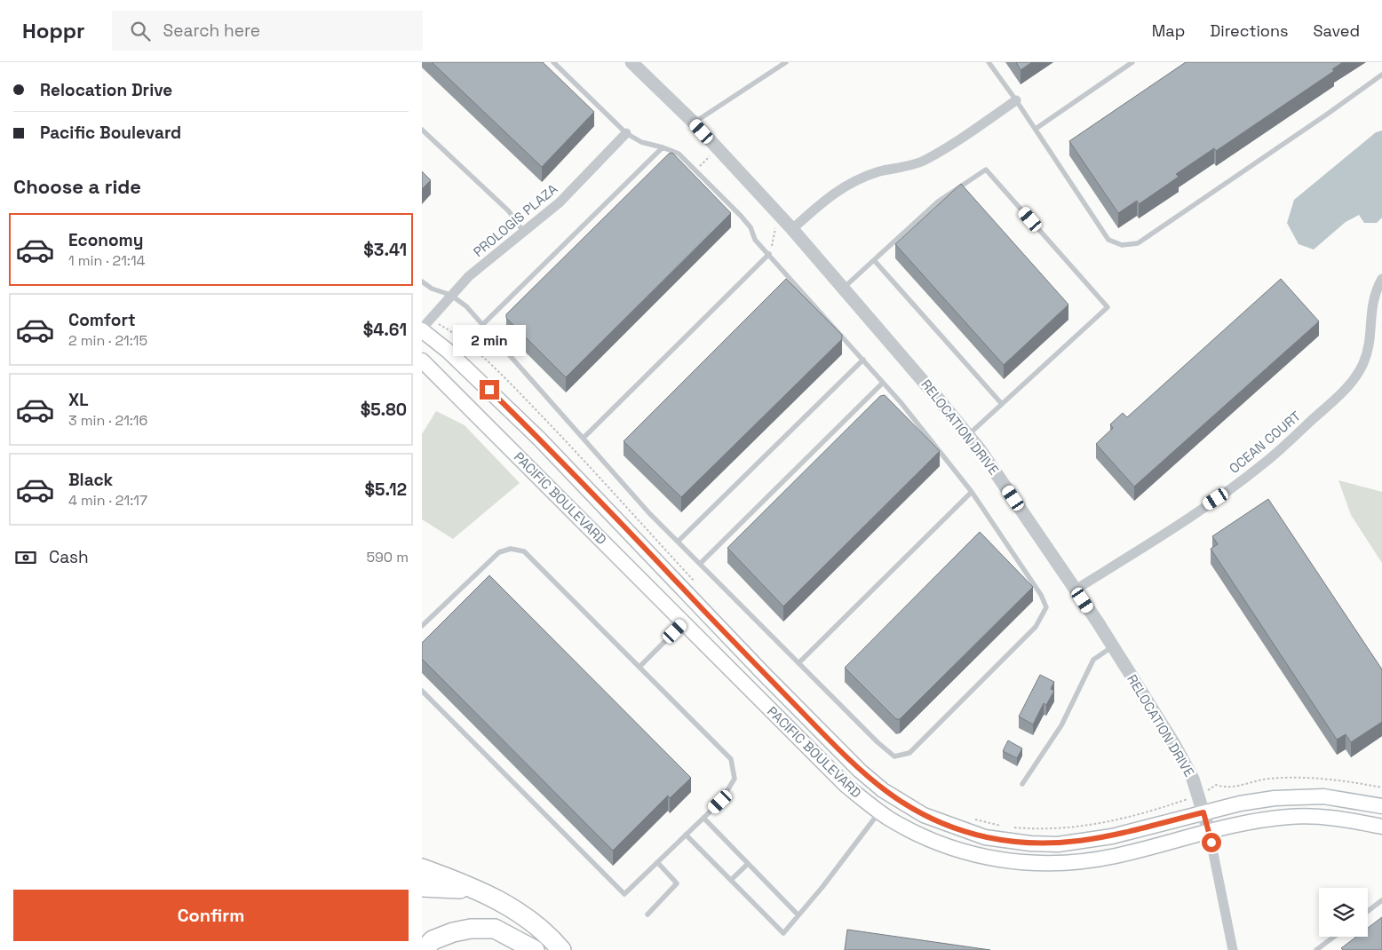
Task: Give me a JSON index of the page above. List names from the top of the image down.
{
  "streets": {
    "main road": ["PACIFIC BOULEVARD"],
    "street": ["PROLOGIS PLAZA", "RELOCATION DRIVE", "OCEAN COURT"]
  },
  "crossings": [
    ["PROLOGIS PLAZA", "PACIFIC BOULEVARD"],
    ["RELOCATION DRIVE", "OCEAN COURT"],
    ["RELOCATION DRIVE", "PACIFIC BOULEVARD"]
  ],
  "page": {
    "header": "Hoppr",
    "search": "Search here",
    "nav": ["Map", "Directions", "Saved"],
    "banner": ["Relocation Drive", "Pacific Boulevard"],
    "heading": "Choose a ride",
    "list": [
      {
        "name": "Economy",
        "note": "1 min · 21:14",
        "value": "$3.41"
      },
      {
        "name": "Comfort",
        "note": "2 min · 21:15",
        "value": "$4.61"
      },
      {
        "name": "XL",
        "note": "3 min · 21:16",
        "value": "$5.80"
      },
      {
        "name": "Black",
        "note": "4 min · 21:17",
        "value": "$5.12"
      }
    ],
    "bubble": "2 min",
    "pay": ["Cash", "590 m"],
    "buttons": "Confirm"
  }
}
